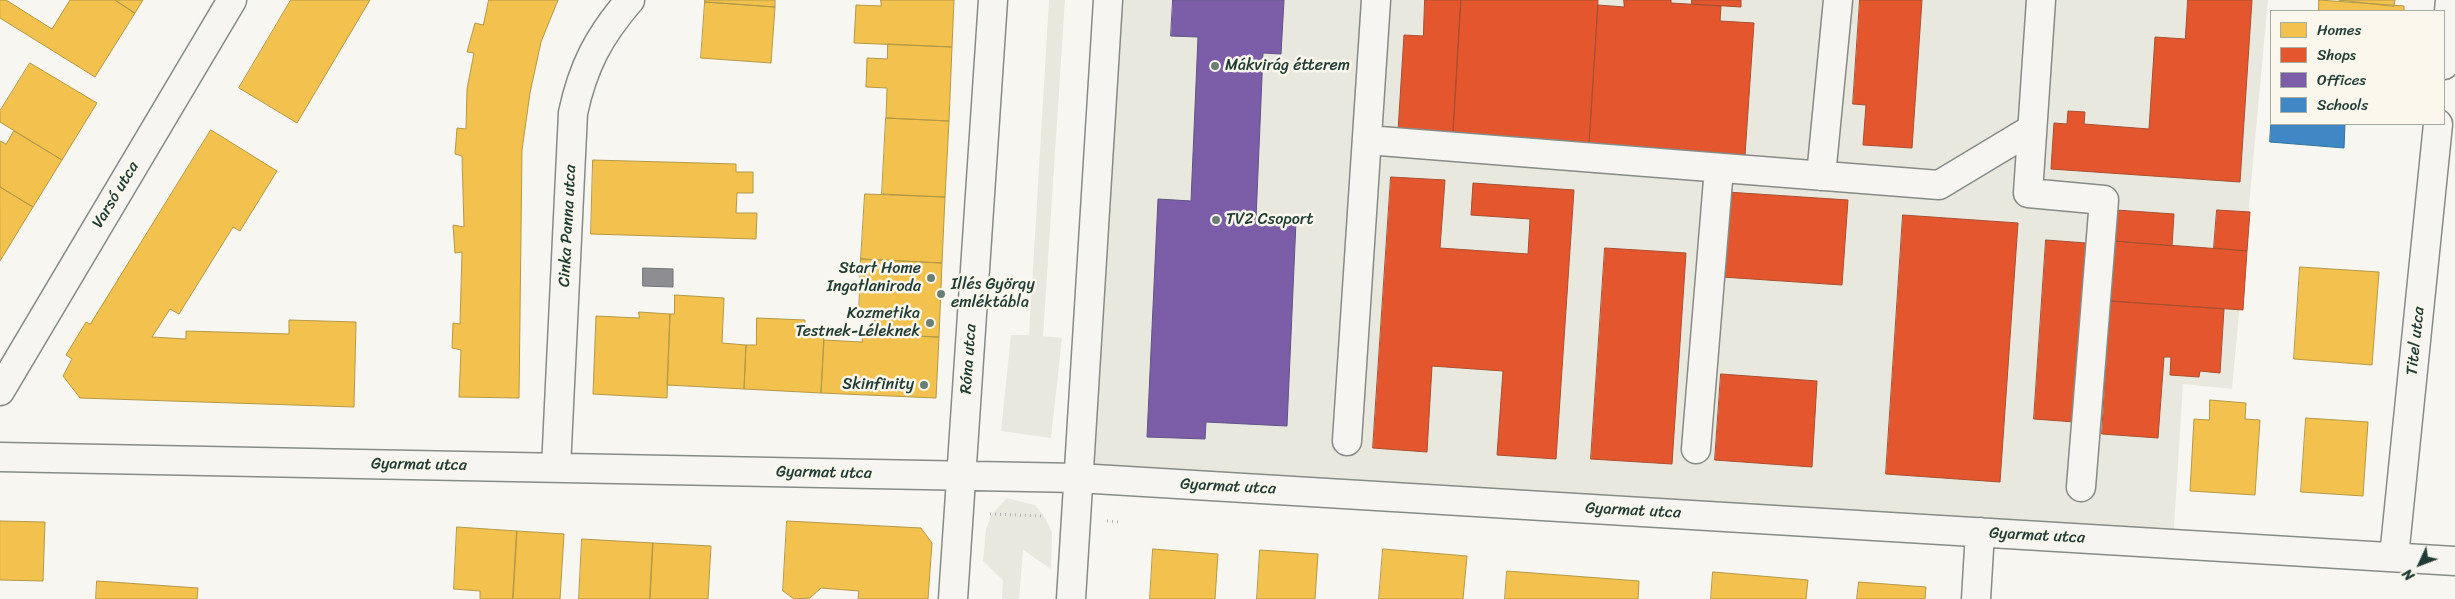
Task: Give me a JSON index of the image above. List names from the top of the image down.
{
  "streets": {
    "street": [
      "Varsó utca",
      "Cinka Panna utca",
      "Titel utca",
      "Róna utca",
      "Gyarmat utca"
    ]
  },
  "crossings": [
    ["Cinka Panna utca", "Gyarmat utca"],
    ["Titel utca", "Gyarmat utca"],
    ["Róna utca", "Gyarmat utca"]
  ],
  "places": [
    "Mákvirág étterem",
    "TV2 Csoport",
    "Start Home Ingatlaniroda",
    "Illés György emléktábla",
    "Kozmetika Testnek-Léleknek",
    "Skinfinity"
  ],
  "legend": [
    "Homes",
    "Shops",
    "Offices",
    "Schools"
  ],
  "north": "bottom left"
}
